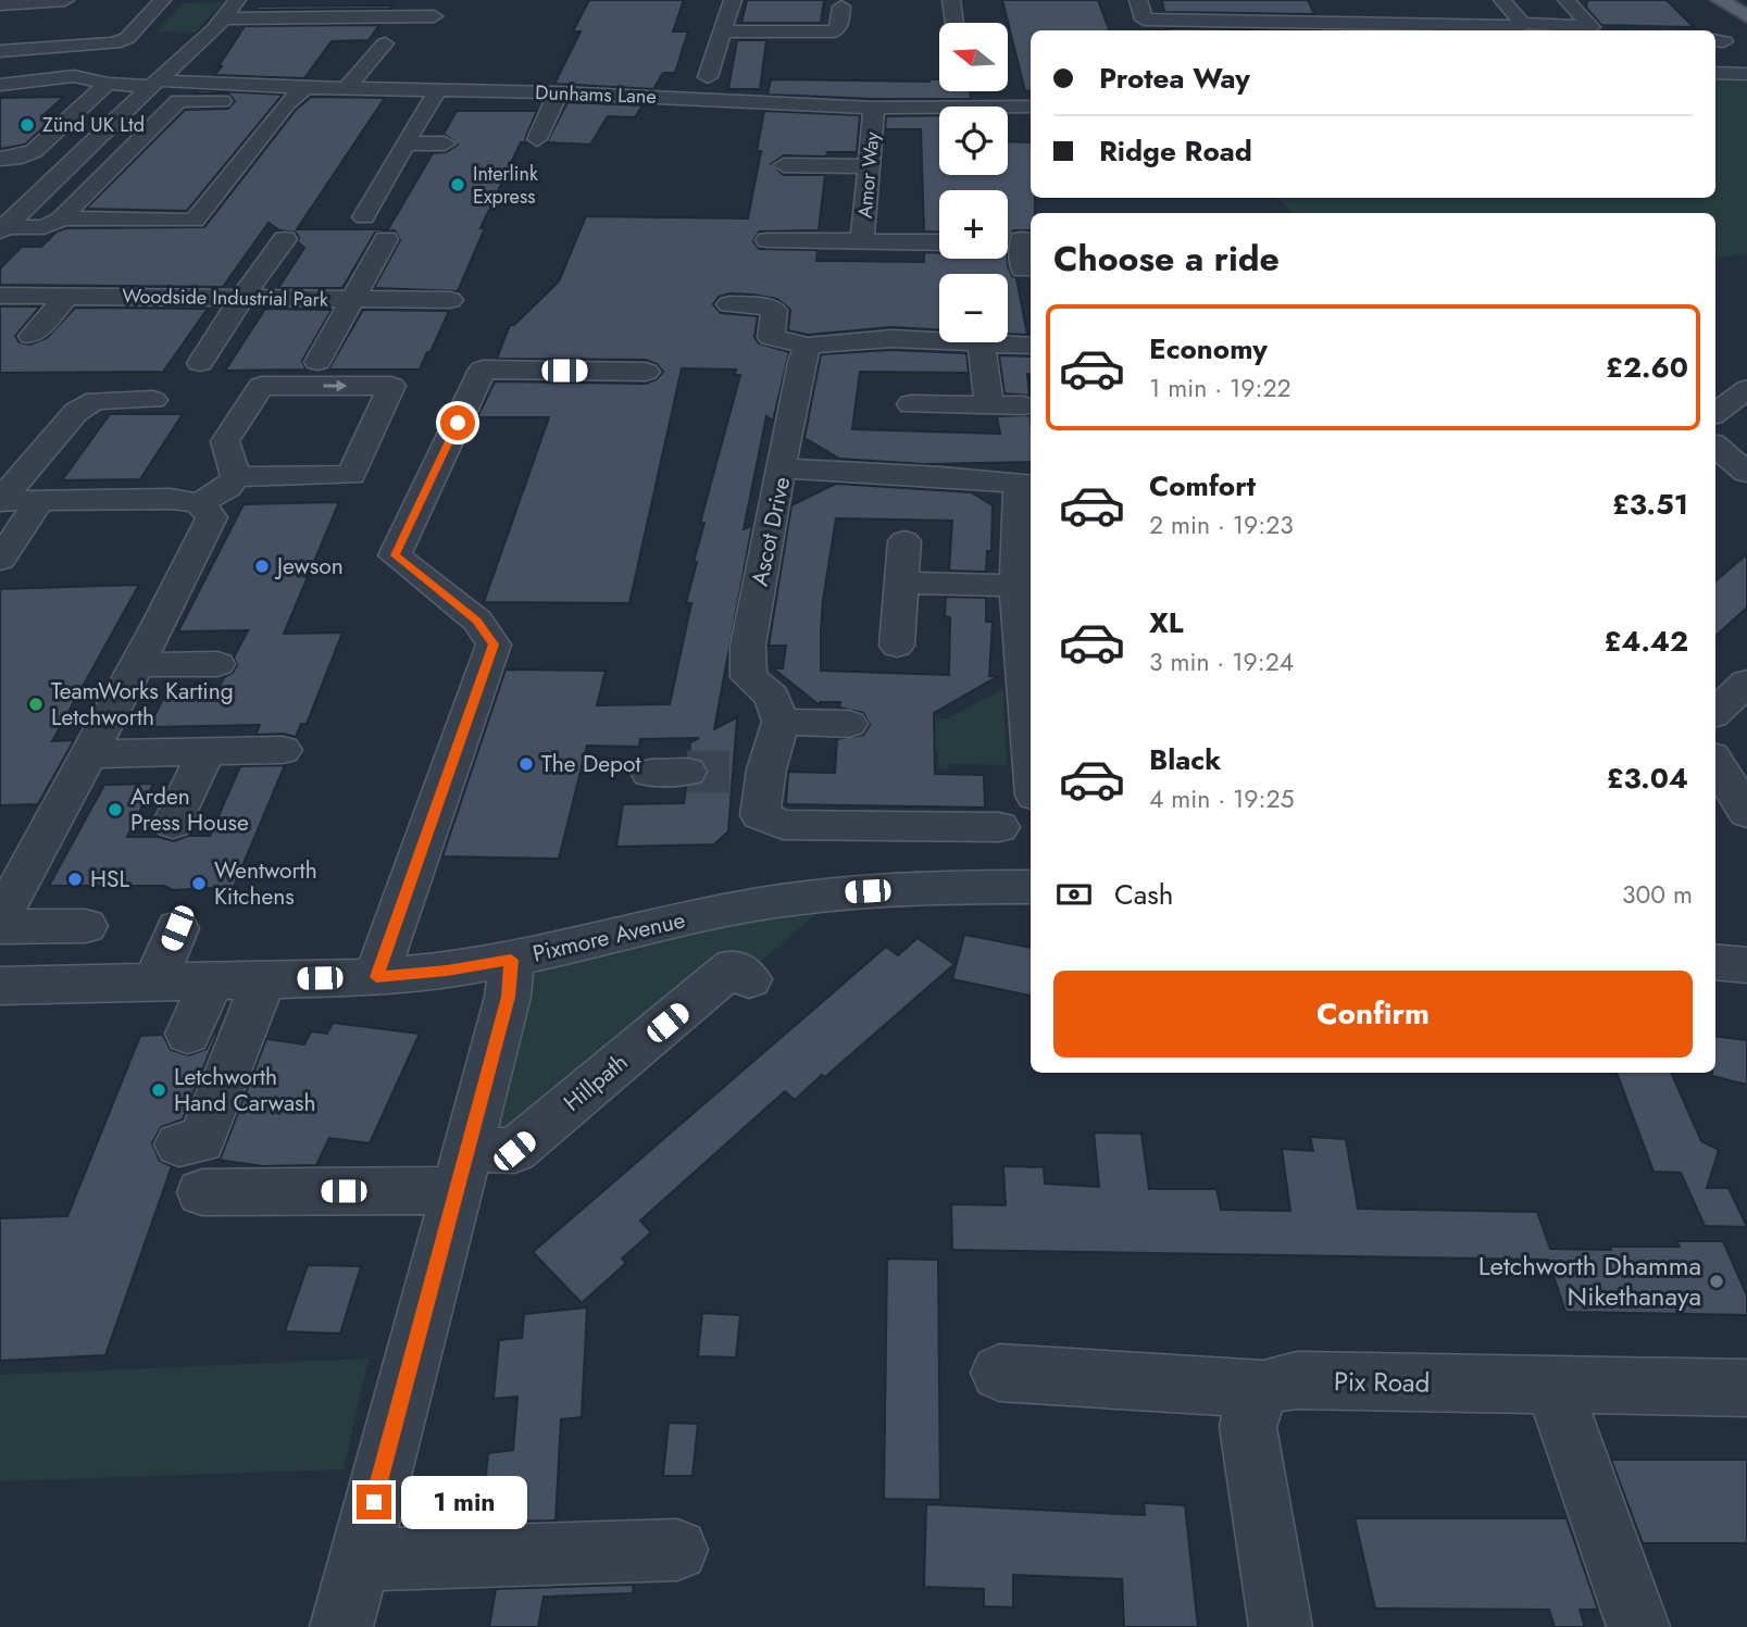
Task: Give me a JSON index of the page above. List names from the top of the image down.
{
  "streets": {
    "street": [
      "Dunhams Lane",
      "Amor Way",
      "Woodside Industrial Park",
      "Ascot Drive",
      "Pixmore Avenue",
      "Hillpath",
      "Pix Road"
    ]
  },
  "crossings": [
    ["Dunhams Lane", "Amor Way"]
  ],
  "places": [
    "Zünd UK Ltd",
    "Interlink Express",
    "Jewson",
    "TeamWorks Karting Letchworth",
    "The Depot",
    "Arden Press House",
    "HSL",
    "Wentworth Kitchens",
    "Letchworth Hand Carwash",
    "Letchworth Dhamma Nikethanaya"
  ],
  "north": "left",
  "page": {
    "map_buttons": ["+", "−"],
    "banner": ["Protea Way", "Ridge Road"],
    "heading": "Choose a ride",
    "list": [
      {
        "name": "Economy",
        "note": "1 min · 19:22",
        "value": "£2.60"
      },
      {
        "name": "Comfort",
        "note": "2 min · 19:23",
        "value": "£3.51"
      },
      {
        "name": "XL",
        "note": "3 min · 19:24",
        "value": "£4.42"
      },
      {
        "name": "Black",
        "note": "4 min · 19:25",
        "value": "£3.04"
      }
    ],
    "pay": ["Cash", "300 m"],
    "buttons": "Confirm",
    "bubble": "1 min"
  }
}
